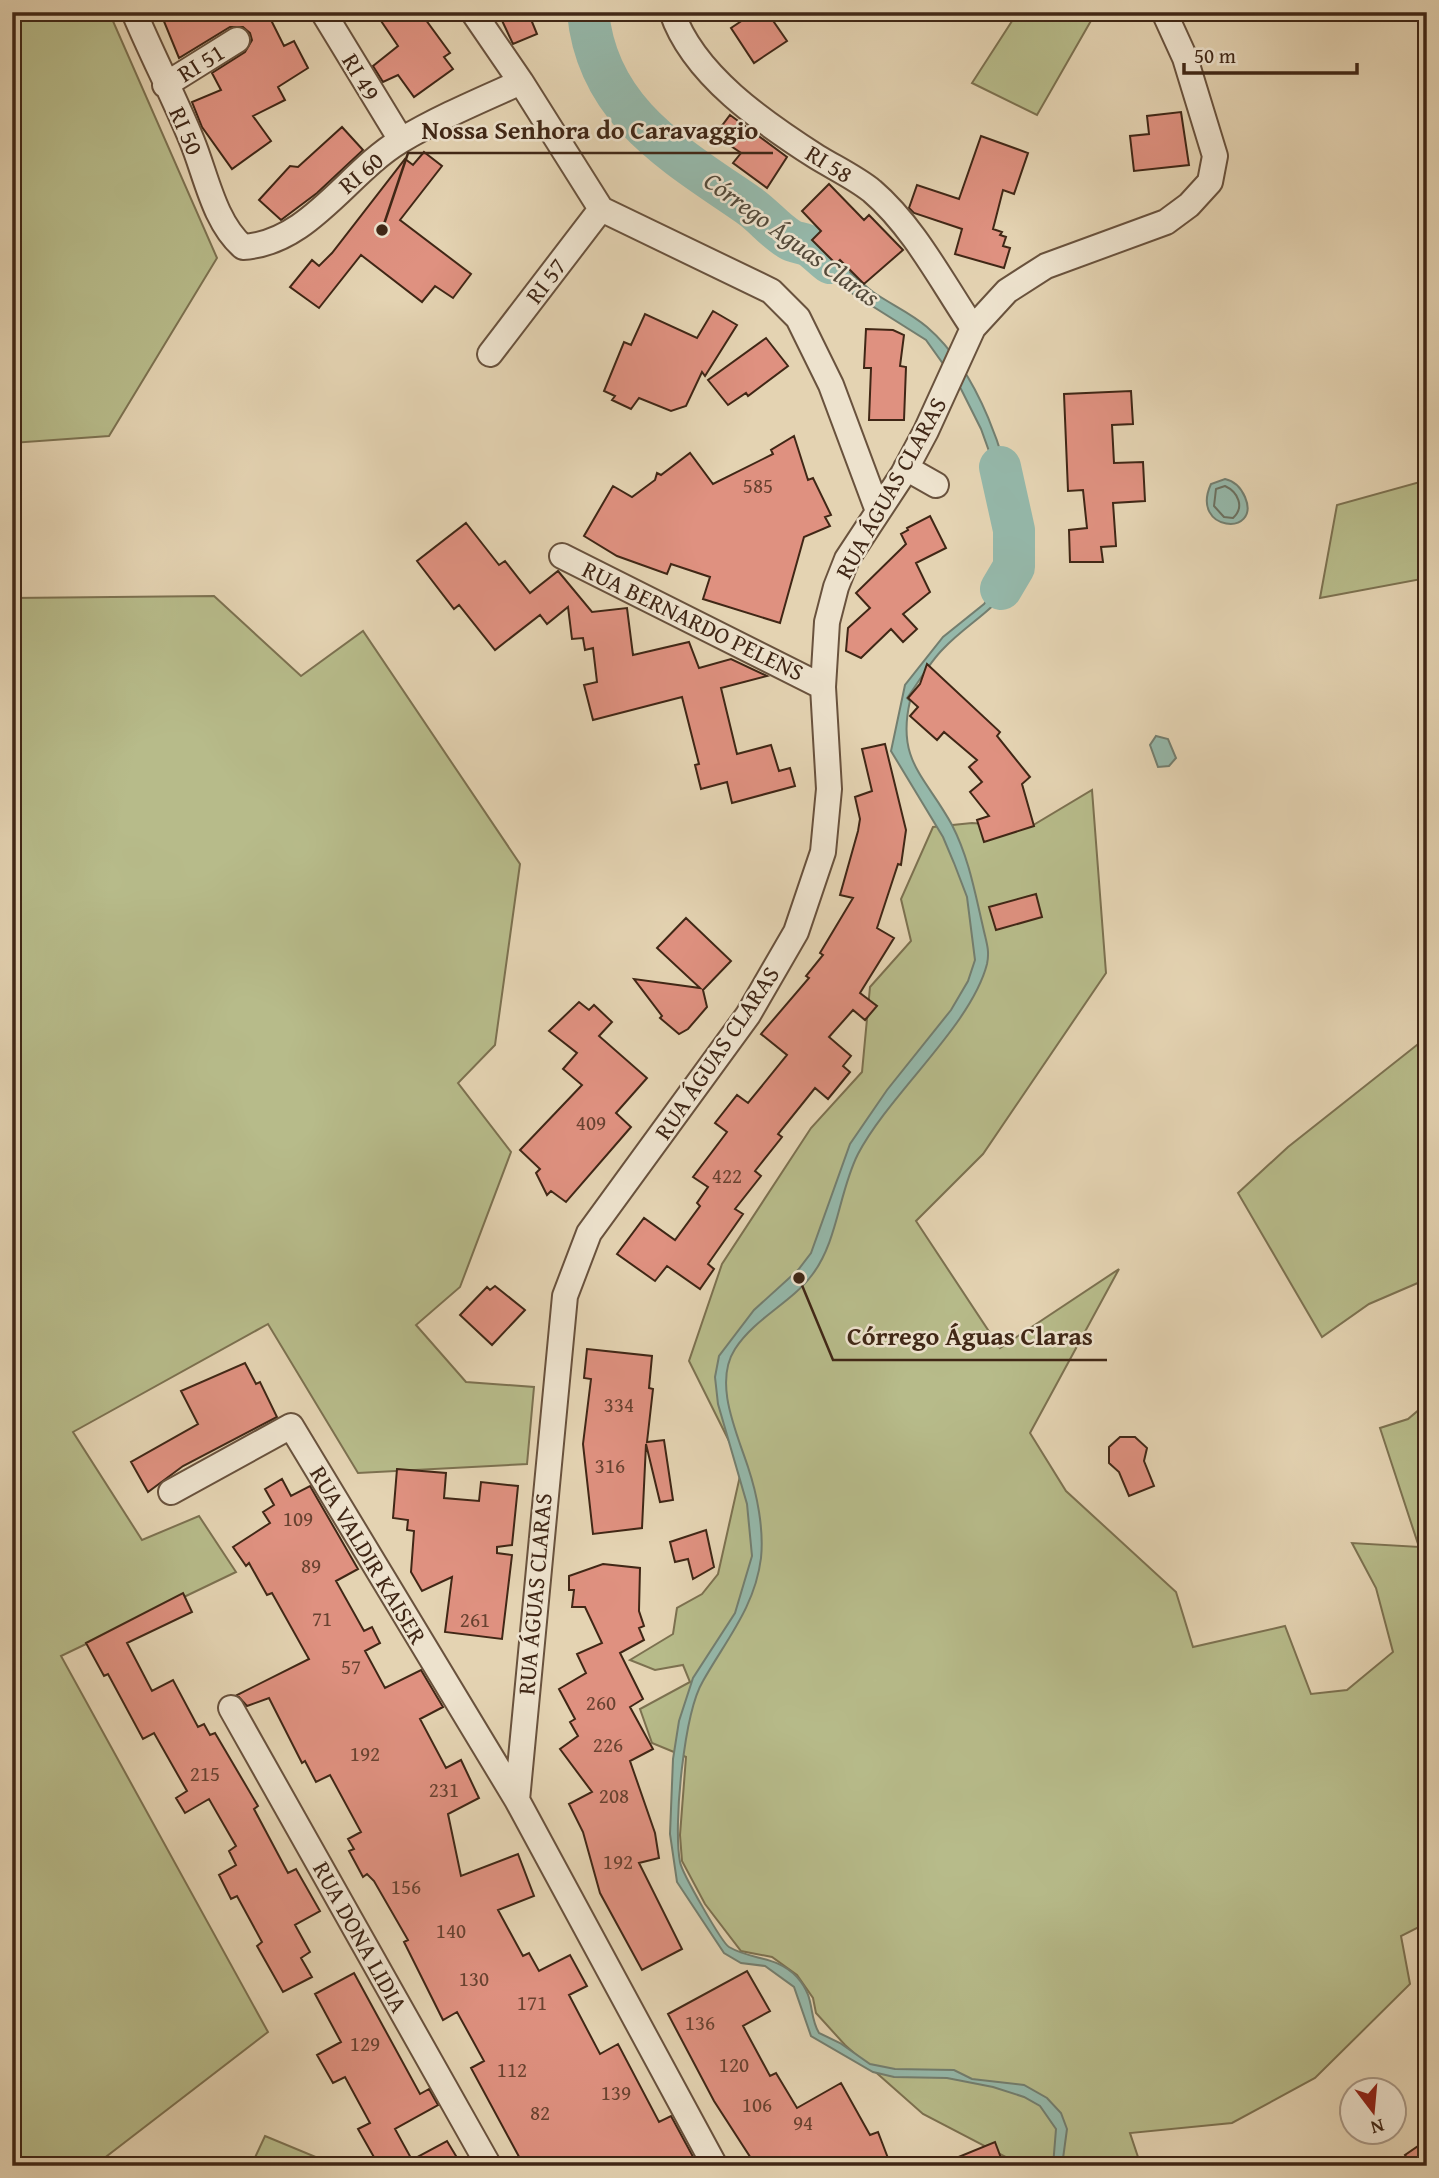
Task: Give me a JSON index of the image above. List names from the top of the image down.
{
  "streets": {
    "street": [
      "RI 51",
      "RI 49",
      "RI 50",
      "RI 58",
      "RI 60",
      "RI 57",
      "RUA ÁGUAS CLARAS",
      "RUA BERNARDO PELENS",
      "RUA VALDIR KAISER",
      "RUA DONA LIDIA"
    ]
  },
  "crossings": [
    ["RI 51", "RI 50"],
    ["RI 49", "RI 60"],
    ["RI 50", "RI 60"],
    ["RI 58", "RUA ÁGUAS CLARAS"],
    ["RUA ÁGUAS CLARAS", "RUA BERNARDO PELENS"],
    ["RUA ÁGUAS CLARAS", "RUA VALDIR KAISER"]
  ],
  "water": ["Córrego Águas Claras"],
  "places": ["Nossa Senhora do Caravaggio", "Córrego Águas Claras"],
  "house_numbers": [
    "585",
    "409",
    "422",
    "334",
    "316",
    "109",
    "89",
    "71",
    "261",
    "57",
    "260",
    "226",
    "192",
    "215",
    "231",
    "208",
    "192",
    "156",
    "140",
    "130",
    "171",
    "136",
    "129",
    "120",
    "112",
    "139",
    "106",
    "82",
    "94"
  ],
  "scale_bar": "50 m",
  "north": "bottom"
}
